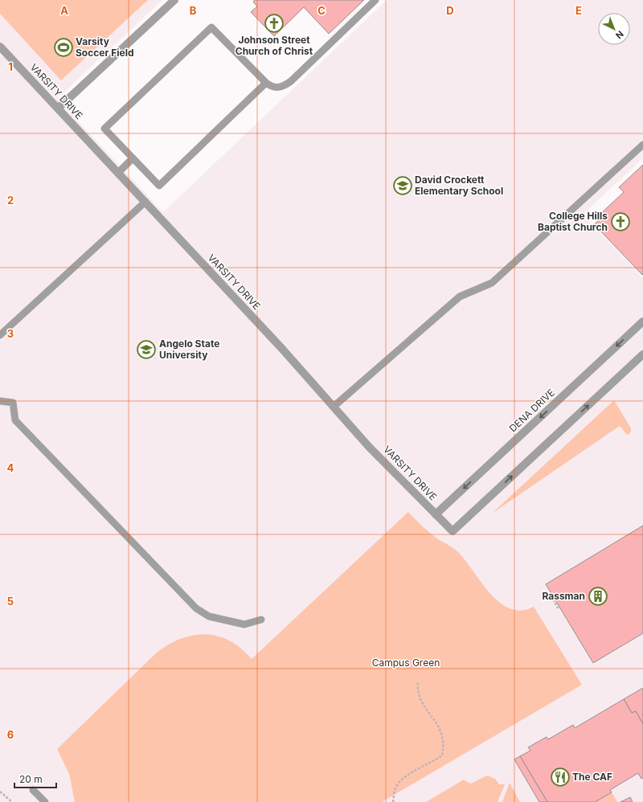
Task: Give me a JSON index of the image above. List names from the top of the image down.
{
  "streets": {
    "street": ["VARSITY DRIVE", "DENA DRIVE"]
  },
  "crossings": [
    ["VARSITY DRIVE", "DENA DRIVE"]
  ],
  "one_way": ["DENA DRIVE"],
  "parks": ["Campus Green"],
  "places": {
    "church": ["Johnson Street Church of Christ", "College Hills Baptist Church"],
    "sports": ["Varsity Soccer Field"],
    "school or university": ["David Crockett Elementary School", "Angelo State University"],
    "building": ["Rassman"],
    "restaurant": ["The CAF"]
  },
  "scale_bar": "20 m",
  "north": "bottom right",
  "grid": {
    "columns": [
      "A",
      "B",
      "C",
      "D",
      "E"
    ],
    "rows": [
      "1",
      "2",
      "3",
      "4",
      "5",
      "6"
    ]
  }
}
